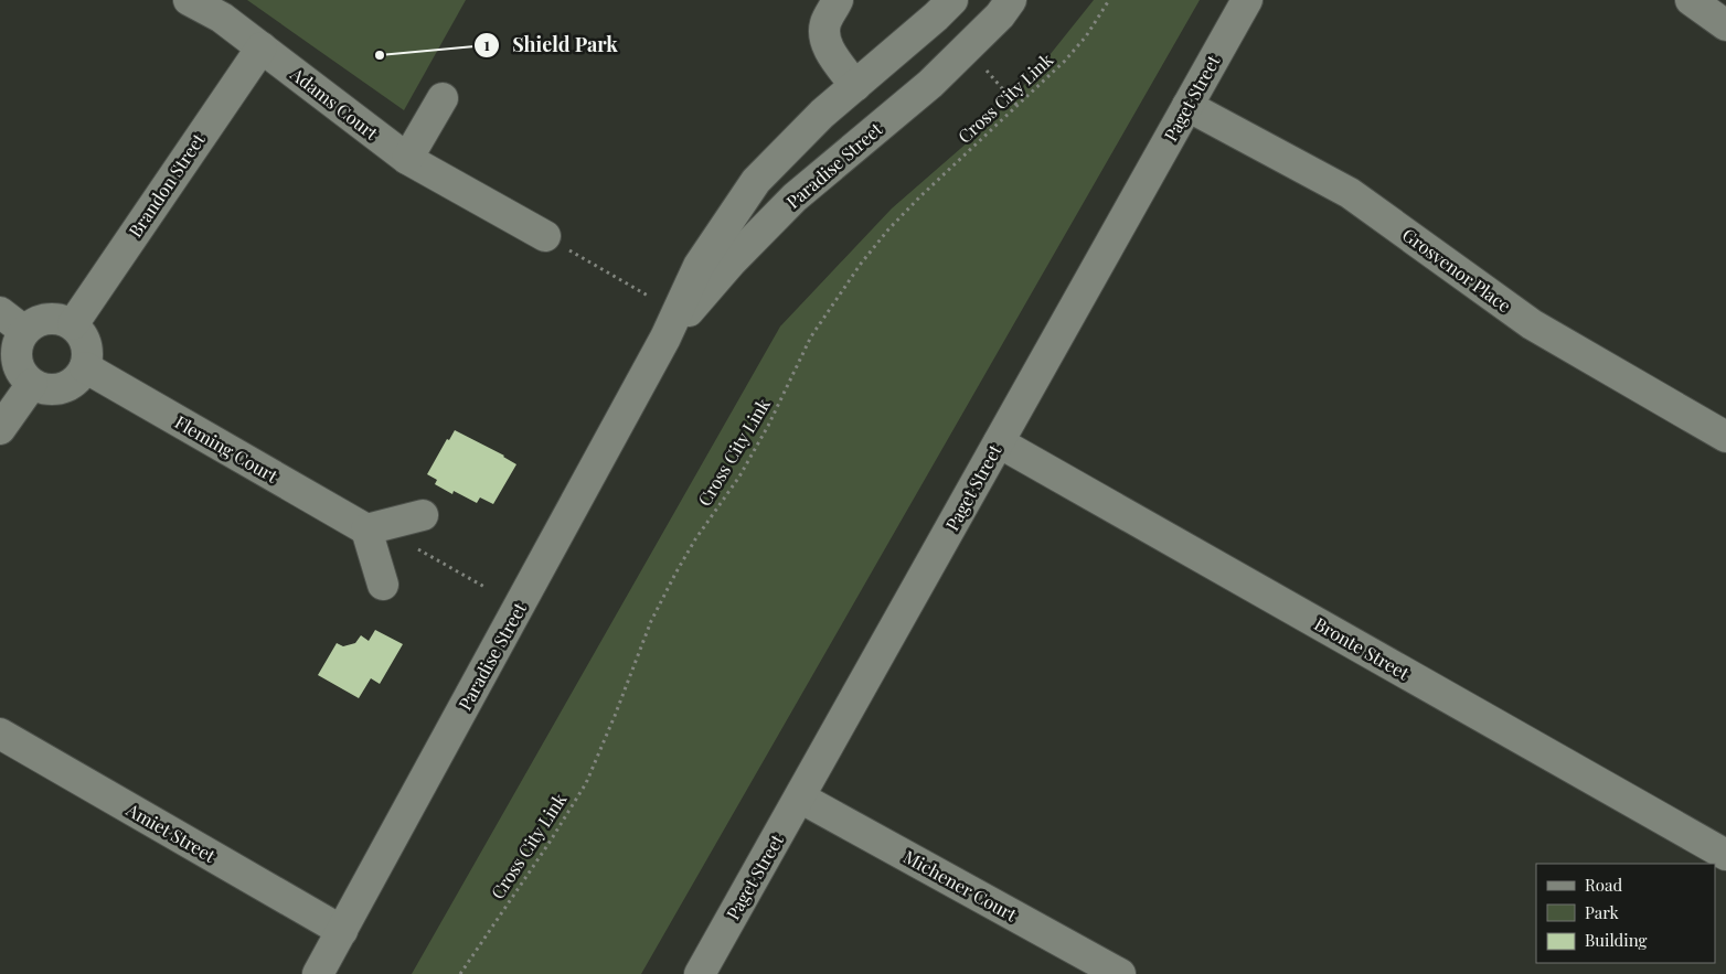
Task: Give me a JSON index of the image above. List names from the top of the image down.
{
  "streets": {
    "street": [
      "Paget Street",
      "Adams Court",
      "Paradise Street",
      "Brandon Street",
      "Grosvenor Place",
      "Fleming Court",
      "Bronte Street",
      "Amiet Street",
      "Michener Court"
    ],
    "path": ["Cross City Link"]
  },
  "crossings": [
    ["Paget Street", "Grosvenor Place"],
    ["Paget Street", "Bronte Street"],
    ["Paget Street", "Michener Court"],
    ["Adams Court", "Brandon Street"],
    ["Paradise Street", "Amiet Street"],
    ["Brandon Street", "Fleming Court"]
  ],
  "places": ["Shield Park"],
  "legend": ["Road", "Park", "Building"]
}
